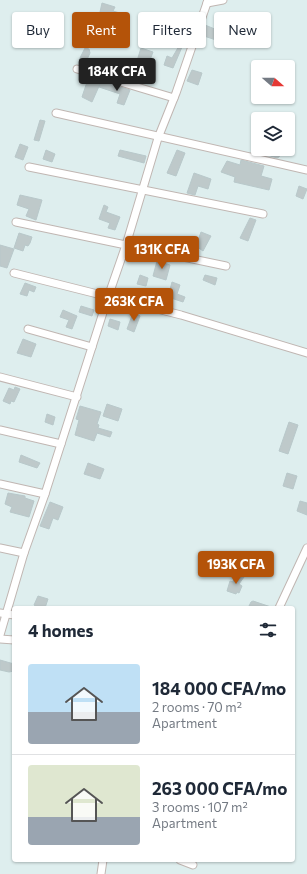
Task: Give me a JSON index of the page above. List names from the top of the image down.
{
  "north": "right",
  "page": {
    "chip": [
      "Buy",
      "Rent",
      "Filters",
      "New"
    ],
    "price": [
      "184K CFA",
      "131K CFA",
      "263K CFA",
      "193K CFA"
    ],
    "heading": "4 homes",
    "list": [
      {
        "name": "184 000 CFA/mo",
        "note": "2 rooms · 70 m² · Apartment"
      },
      {
        "name": "263 000 CFA/mo",
        "note": "3 rooms · 107 m² · Apartment"
      }
    ]
  }
}
